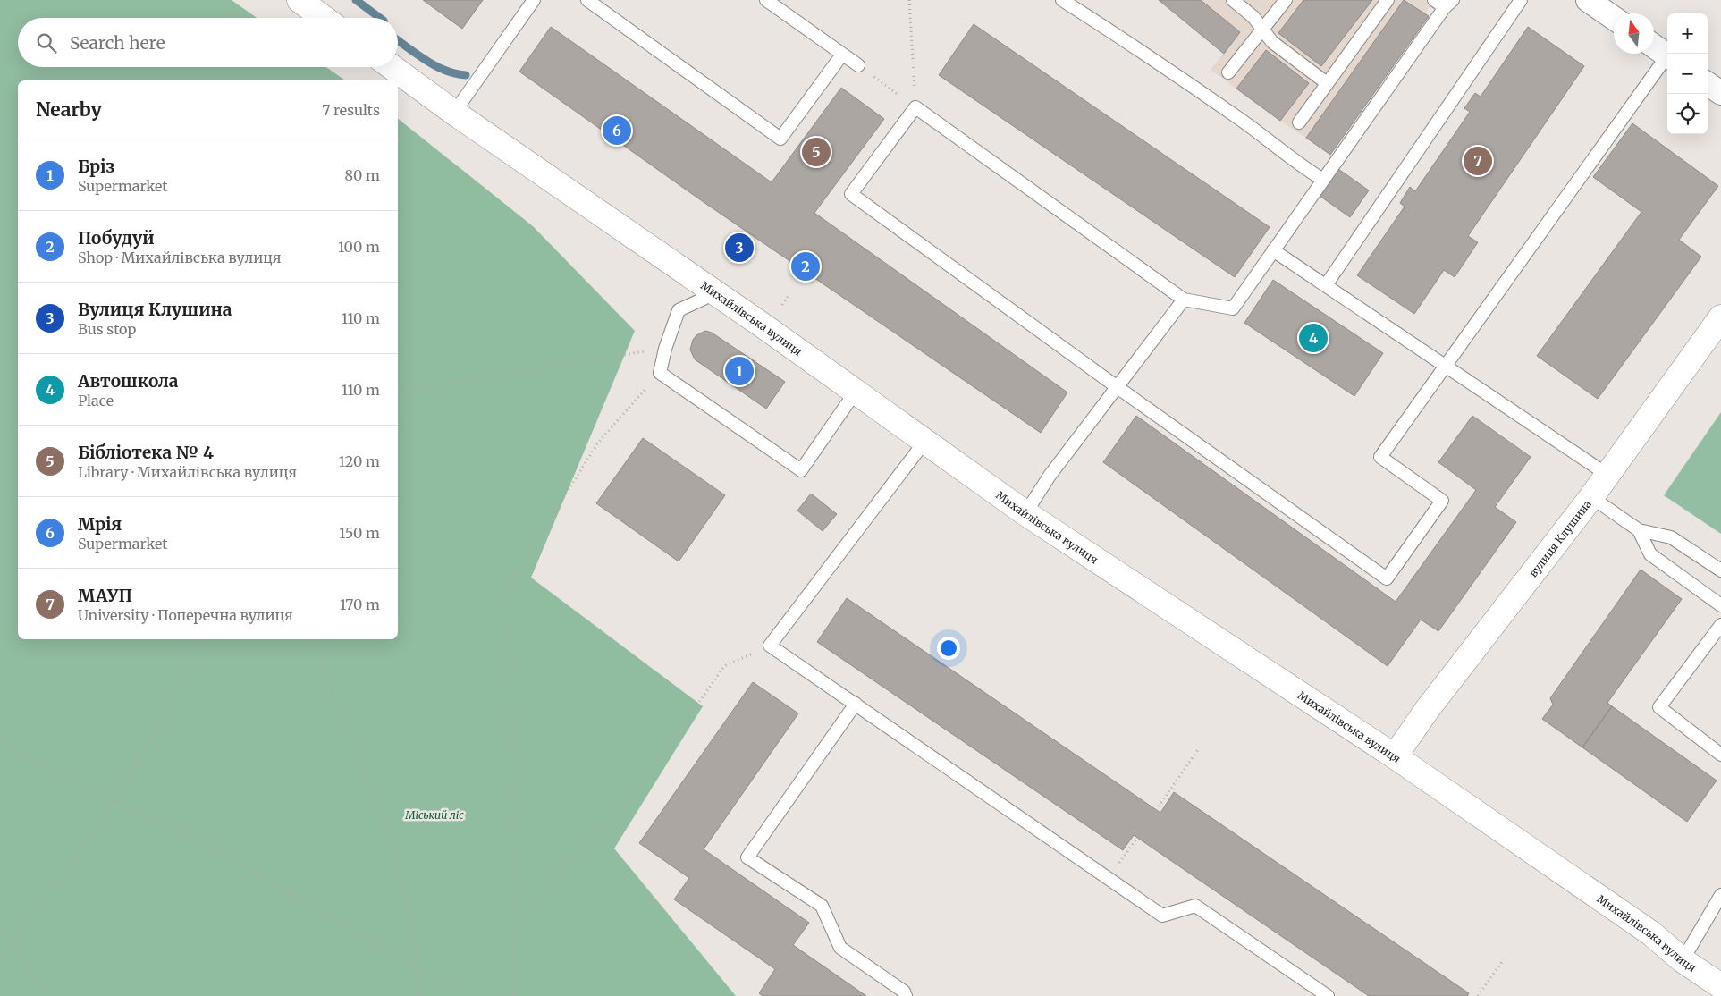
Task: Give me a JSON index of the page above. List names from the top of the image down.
{
  "streets": {
    "main road": ["Михайлівська вулиця", "вулиця Клушина"]
  },
  "crossings": [
    ["Михайлівська вулиця", "вулиця Клушина"]
  ],
  "parks": ["Міський ліс"],
  "north": "top",
  "page": {
    "map_buttons": ["+", "−"],
    "search": "Search here",
    "heading": ["Nearby", "7 results"],
    "pins": [
      "6",
      "5",
      "7",
      "3",
      "2",
      "4",
      "1"
    ],
    "list": [
      {
        "mark": "1",
        "name": "Бріз",
        "note": "Supermarket",
        "value": "80 m"
      },
      {
        "mark": "2",
        "name": "Побудуй",
        "note": "Shop · Михайлівська вулиця",
        "value": "100 m"
      },
      {
        "mark": "3",
        "name": "Вулиця Клушина",
        "note": "Bus stop",
        "value": "110 m"
      },
      {
        "mark": "4",
        "name": "Автошкола",
        "note": "Place",
        "value": "110 m"
      },
      {
        "mark": "5",
        "name": "Бібліотека № 4",
        "note": "Library · Михайлівська вулиця",
        "value": "120 m"
      },
      {
        "mark": "6",
        "name": "Мрія",
        "note": "Supermarket",
        "value": "150 m"
      },
      {
        "mark": "7",
        "name": "МАУП",
        "note": "University · Поперечна вулиця",
        "value": "170 m"
      }
    ]
  }
}
